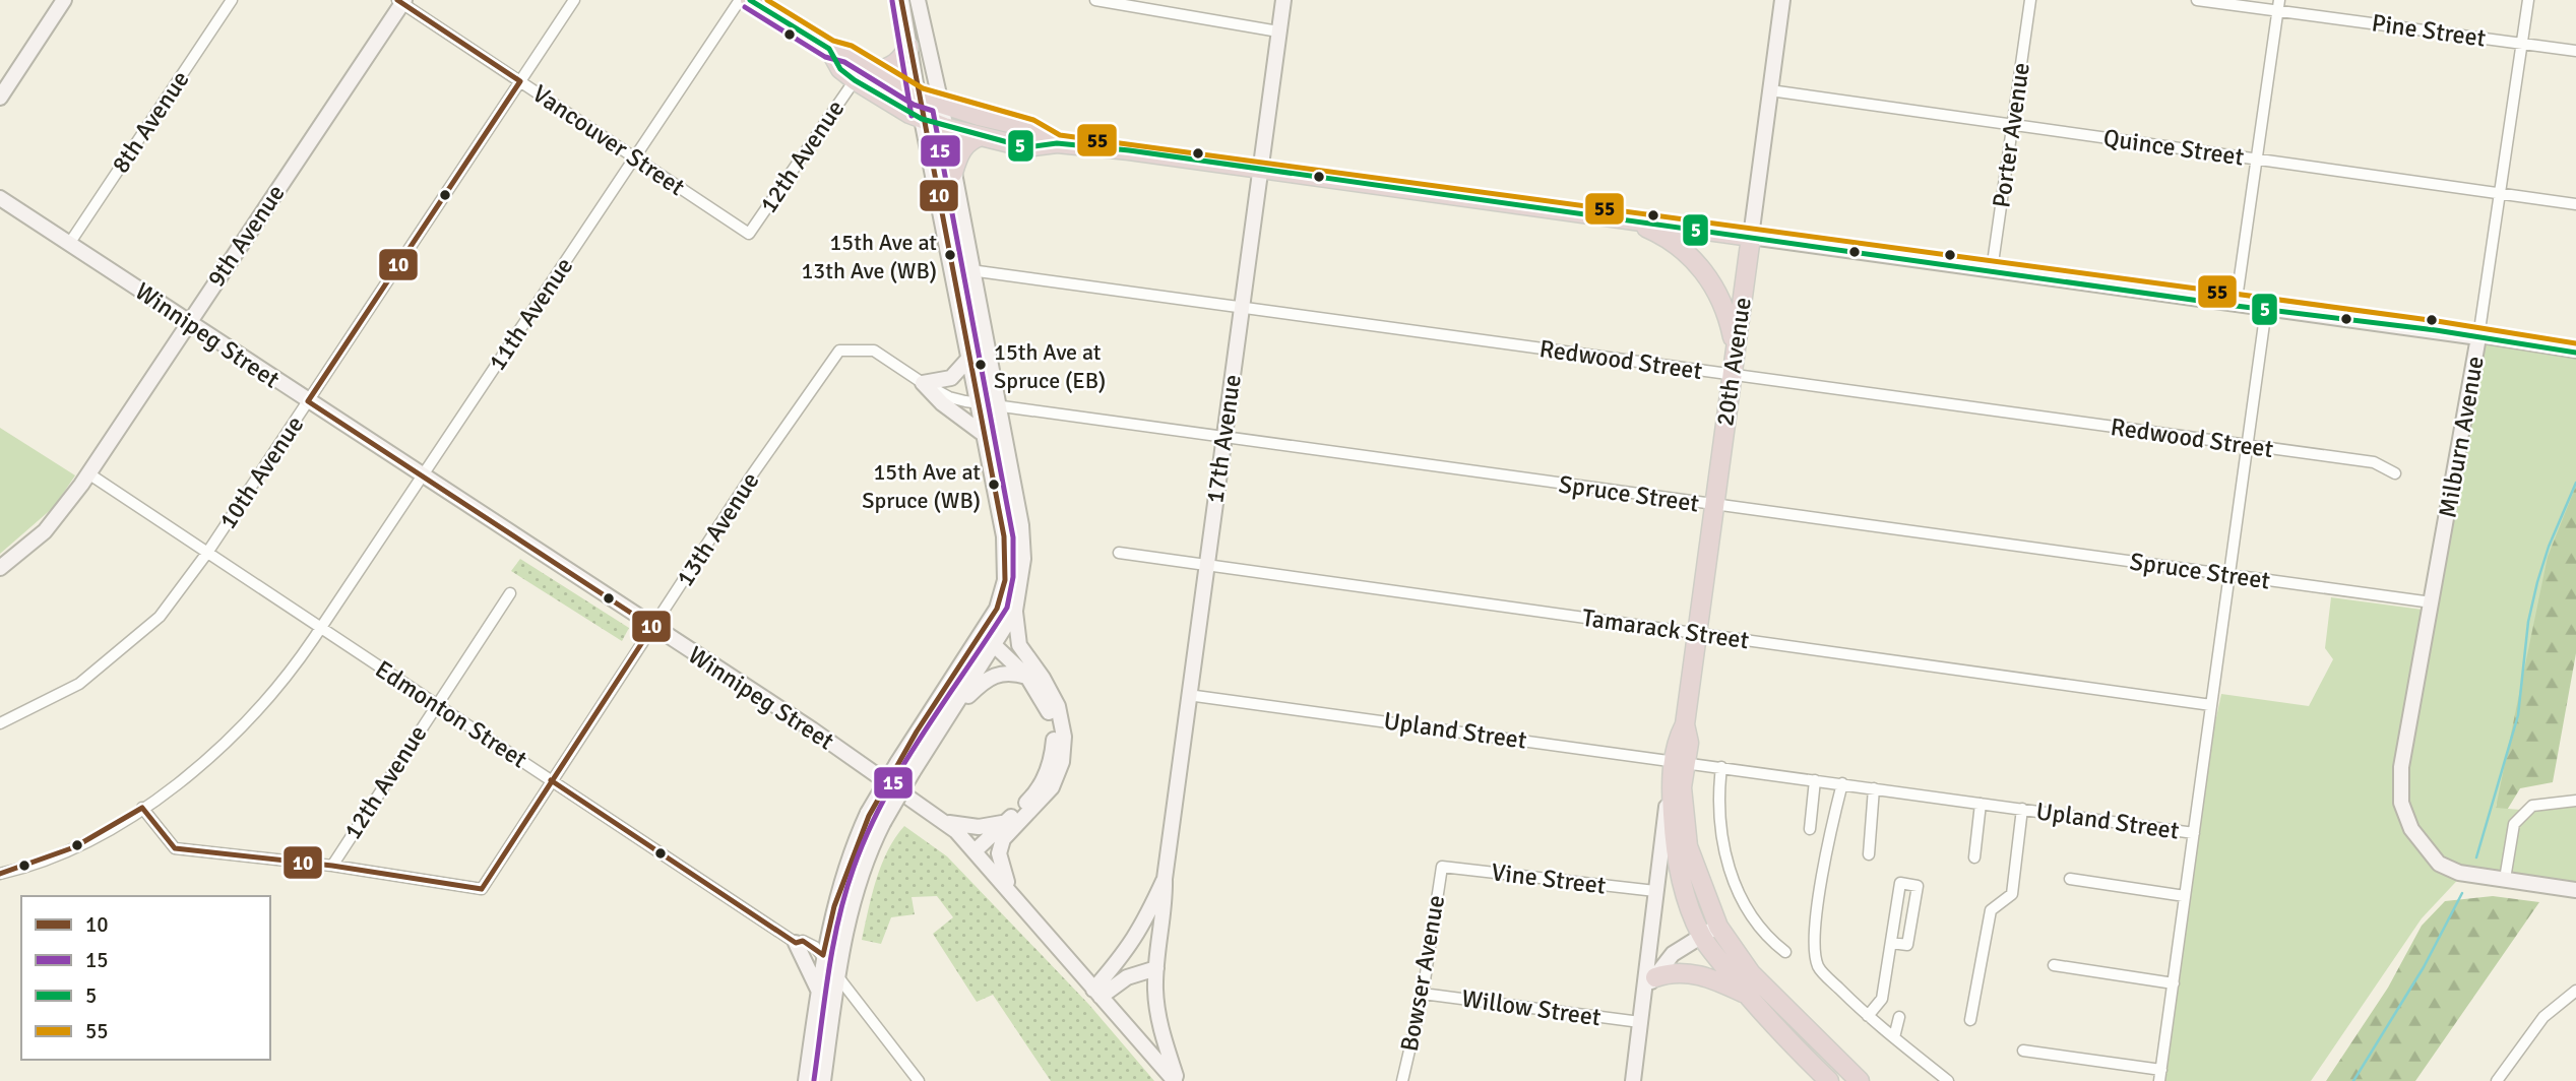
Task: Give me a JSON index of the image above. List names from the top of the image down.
{
  "streets": {
    "highway": ["20th Avenue"],
    "street": [
      "Pine Street",
      "8th Avenue",
      "Porter Avenue",
      "Vancouver Street",
      "Quince Street",
      "12th Avenue",
      "9th Avenue",
      "11th Avenue",
      "Winnipeg Street",
      "Redwood Street",
      "Milburn Avenue",
      "17th Avenue",
      "10th Avenue",
      "Spruce Street",
      "13th Avenue",
      "Tamarack Street",
      "Edmonton Street",
      "Upland Street",
      "Vine Street",
      "Bowser Avenue",
      "Willow Street"
    ]
  },
  "crossings": [
    ["Pine Street", "Milburn Avenue"],
    ["8th Avenue", "Winnipeg Street"],
    ["Porter Avenue", "Quince Street"],
    ["Vancouver Street", "12th Avenue"],
    ["Vancouver Street", "9th Avenue"],
    ["Vancouver Street", "11th Avenue"],
    ["Vancouver Street", "10th Avenue"],
    ["Quince Street", "20th Avenue"],
    ["Quince Street", "Milburn Avenue"],
    ["12th Avenue", "13th Avenue"],
    ["12th Avenue", "Edmonton Street"],
    ["9th Avenue", "Winnipeg Street"],
    ["9th Avenue", "Edmonton Street"],
    ["11th Avenue", "Winnipeg Street"],
    ["11th Avenue", "Edmonton Street"],
    ["Winnipeg Street", "17th Avenue"],
    ["Winnipeg Street", "10th Avenue"],
    ["Winnipeg Street", "13th Avenue"],
    ["Redwood Street", "20th Avenue"],
    ["Redwood Street", "17th Avenue"],
    ["20th Avenue", "Spruce Street"],
    ["20th Avenue", "Tamarack Street"],
    ["20th Avenue", "Upland Street"],
    ["20th Avenue", "Vine Street"],
    ["20th Avenue", "Willow Street"],
    ["Milburn Avenue", "Spruce Street"],
    ["17th Avenue", "Spruce Street"],
    ["17th Avenue", "Tamarack Street"],
    ["17th Avenue", "Upland Street"],
    ["10th Avenue", "Edmonton Street"],
    ["Spruce Street", "13th Avenue"],
    ["13th Avenue", "Edmonton Street"],
    ["Vine Street", "Bowser Avenue"],
    ["Bowser Avenue", "Willow Street"]
  ],
  "places": ["15th Ave at 13th Ave (WB)", "15th Ave at Spruce (EB)", "15th Ave at Spruce (WB)"],
  "lines": [
    "transit line 10",
    "transit line 5",
    "transit line 55",
    "transit line 15"
  ],
  "legend": [
    "10",
    "15",
    "5",
    "55"
  ]
}
